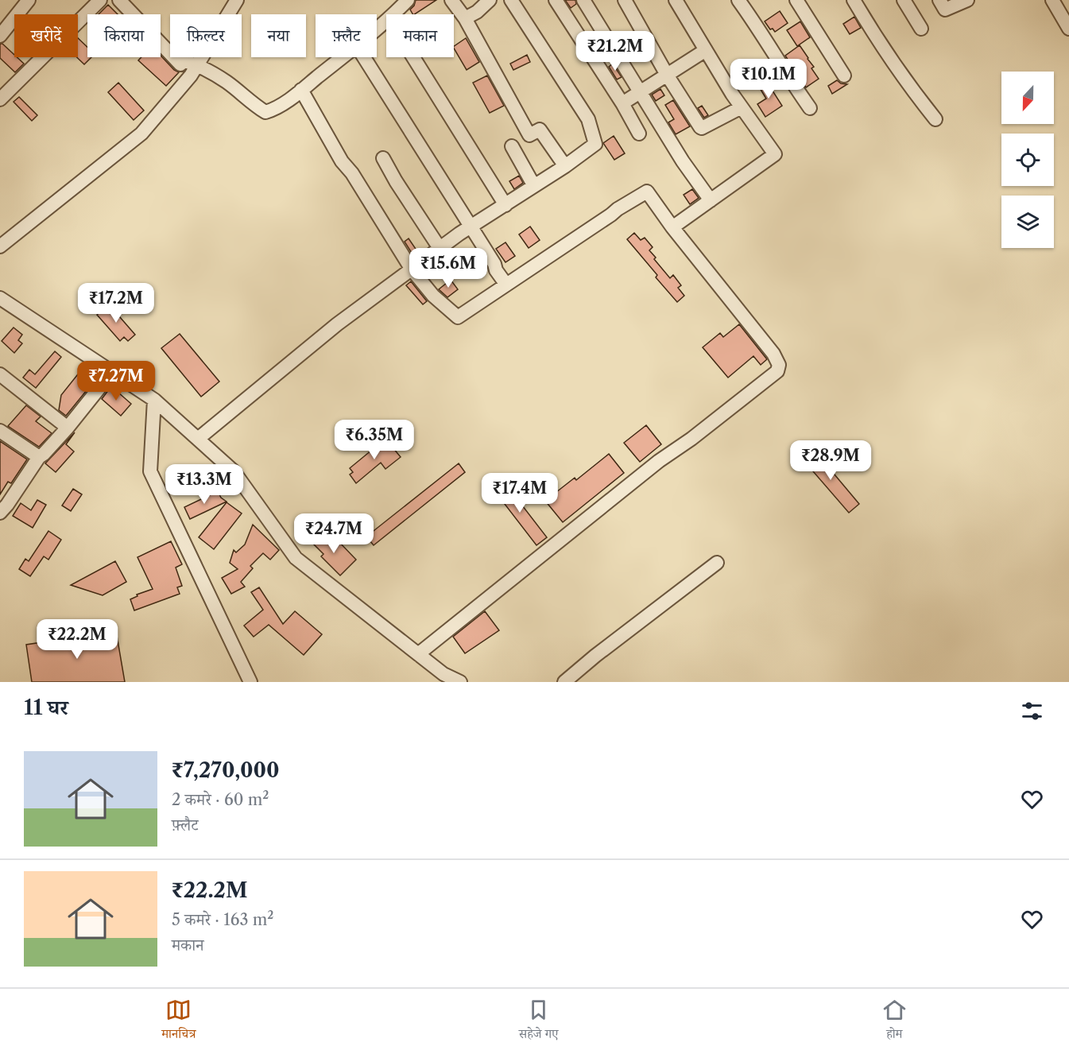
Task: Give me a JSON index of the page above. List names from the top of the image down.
{
  "north": "bottom",
  "page": {
    "chip": [
      "खरीदें",
      "किराया",
      "फ़िल्टर",
      "नया",
      "फ़्लैट",
      "मकान"
    ],
    "price": [
      "₹21.2M",
      "₹10.1M",
      "₹15.6M",
      "₹17.2M",
      "₹7.27M",
      "₹6.35M",
      "₹28.9M",
      "₹13.3M",
      "₹17.4M",
      "₹24.7M",
      "₹22.2M"
    ],
    "heading": "11 घर",
    "list": [
      {
        "name": "₹7,270,000",
        "note": "2 कमरे · 60 m² · फ़्लैट"
      },
      {
        "name": "₹22.2M",
        "note": "5 कमरे · 163 m² · मकान"
      }
    ],
    "tabs": ["मानचित्र", "सहेजे गए", "होम"]
  }
}
